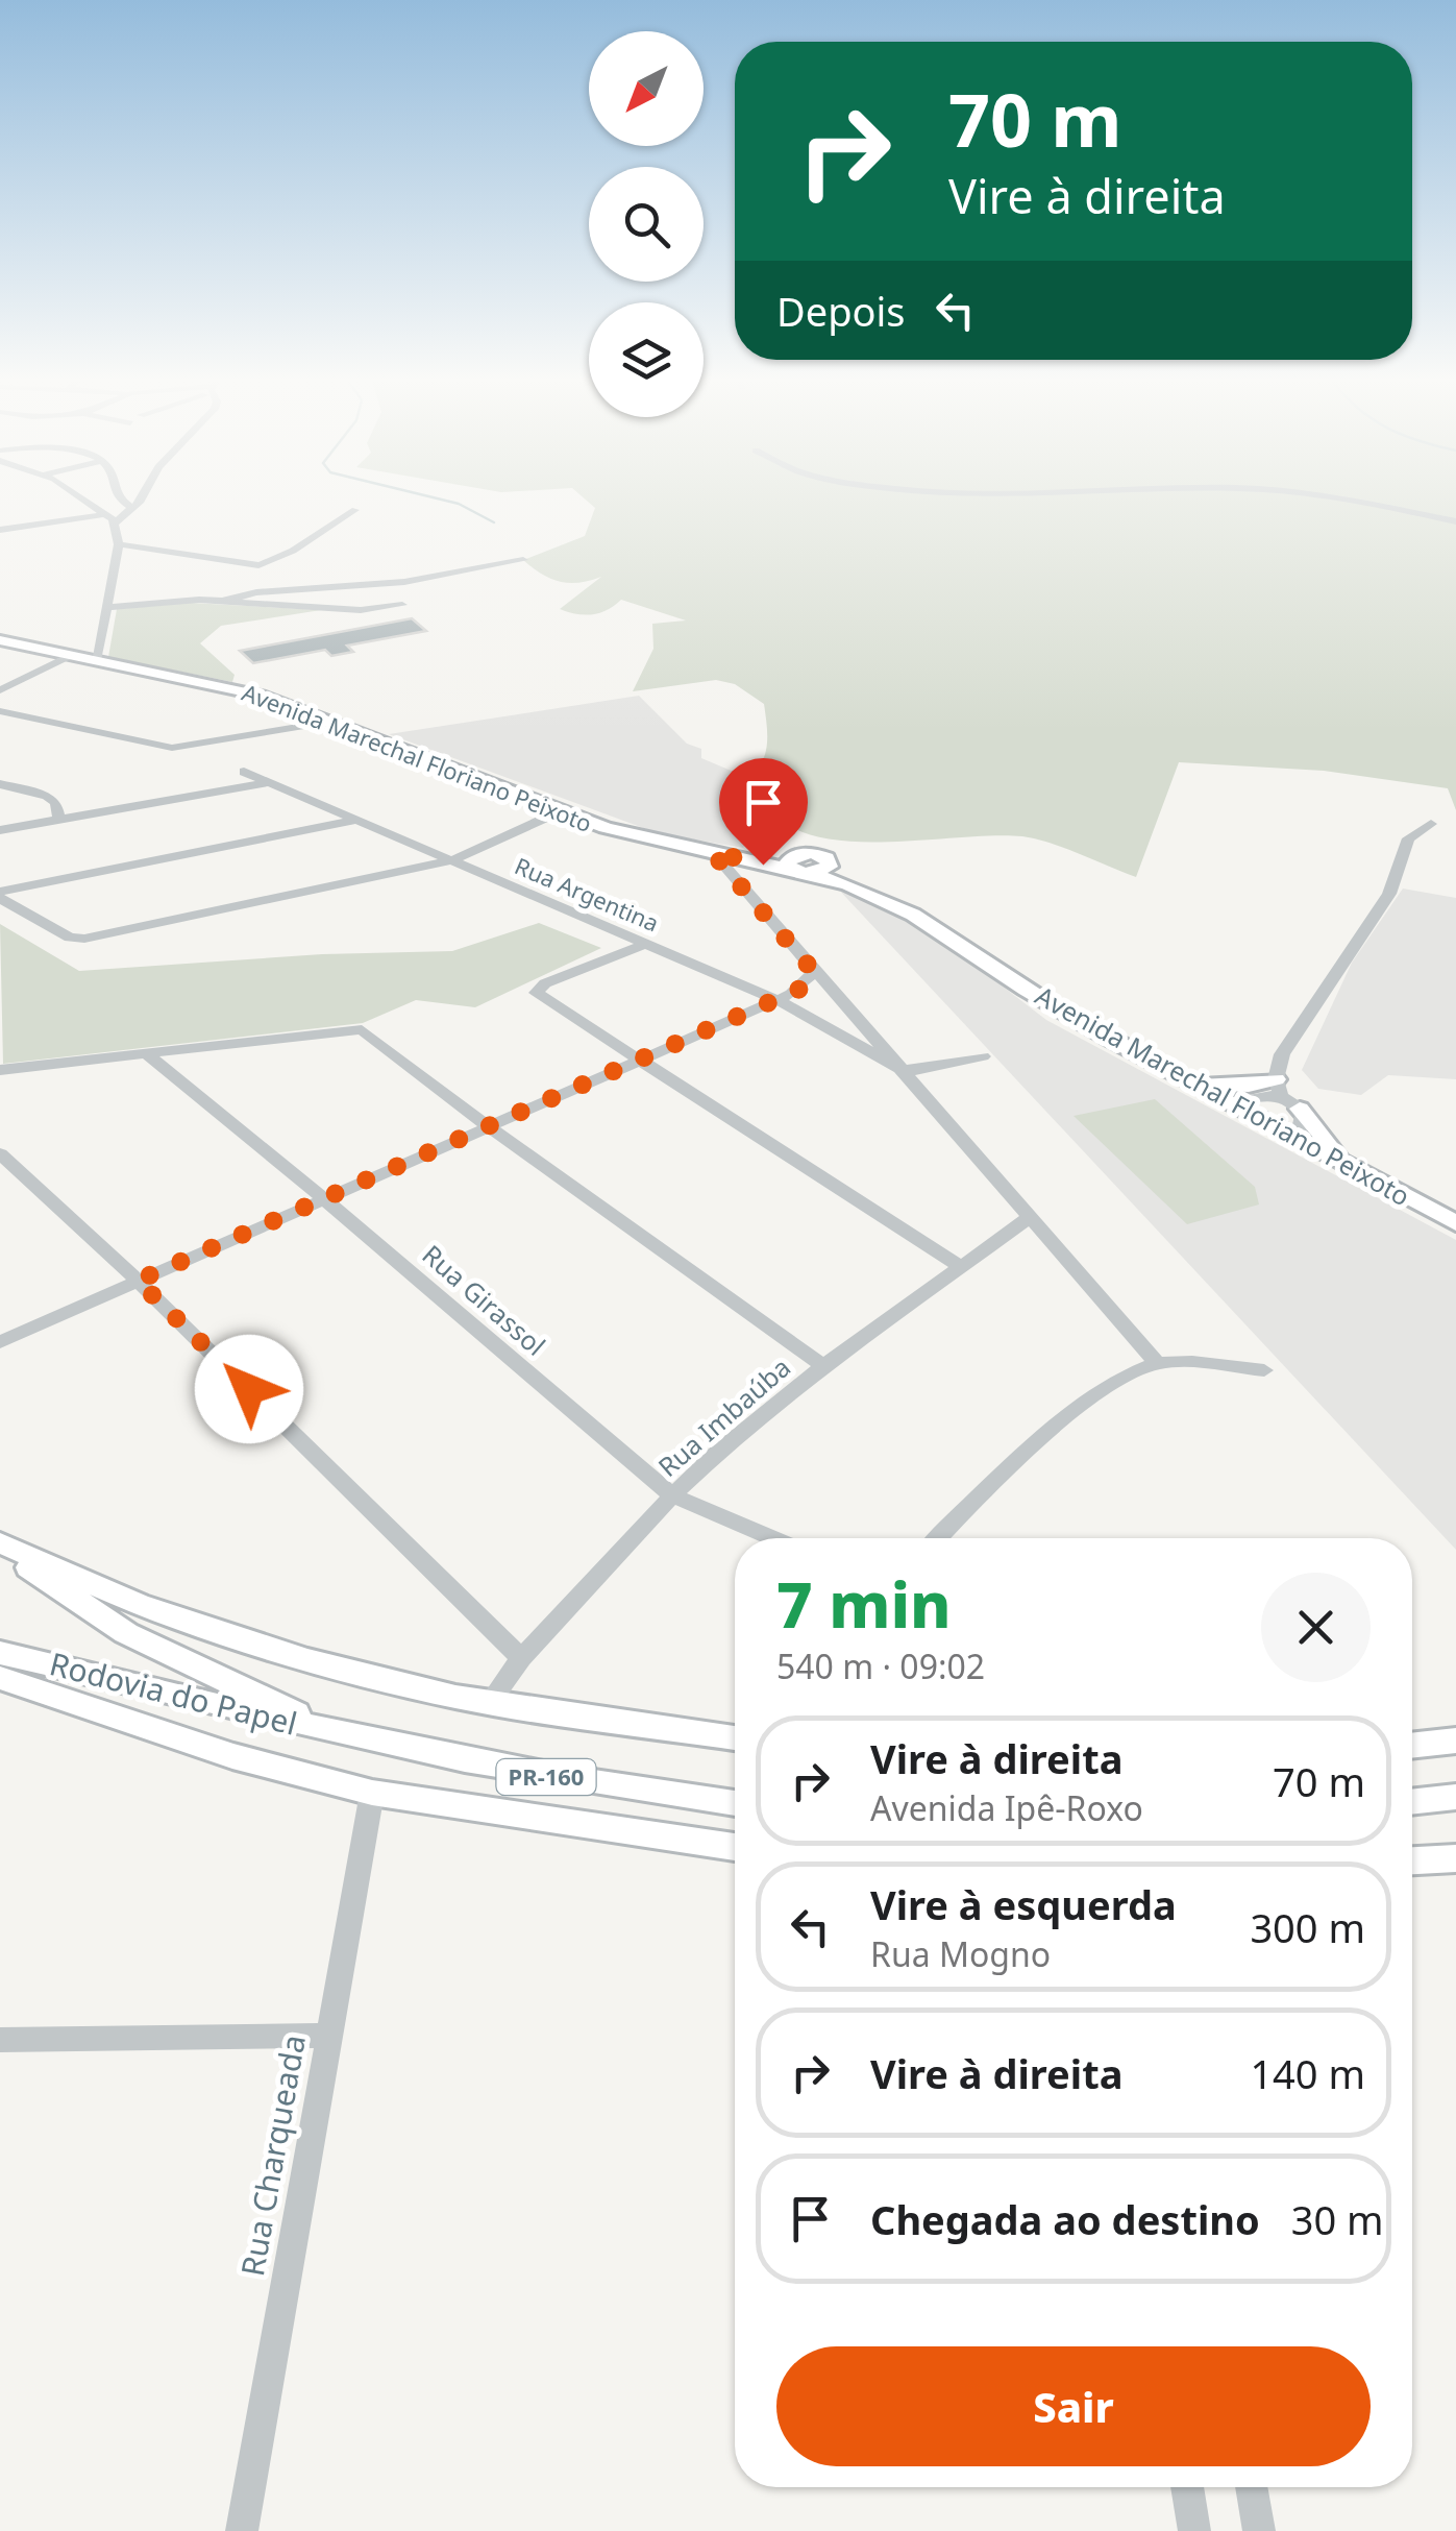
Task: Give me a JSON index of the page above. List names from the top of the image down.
{
  "streets": {
    "main road": ["Avenida Marechal Floriano Peixoto", "Rodovia do Papel", "PR-160"],
    "street": [
      "Rua Argentina",
      "Rua Girassol",
      "Rua Imbaúba",
      "Rua Charqueada"
    ]
  },
  "crossings": [
    ["Rua Girassol", "Rua Imbaúba"]
  ],
  "north": "bottom left",
  "page": {
    "turn": ["70 m", "Vire à direita"],
    "then": "Depois",
    "heading": ["7 min", "540 m · 09:02"],
    "list": [
      {
        "name": "Vire à direita",
        "note": "Avenida Ipê-Roxo",
        "value": "70 m"
      },
      {
        "name": "Vire à esquerda",
        "note": "Rua Mogno",
        "value": "300 m"
      },
      {
        "name": "Vire à direita",
        "value": "140 m"
      },
      {
        "name": "Chegada ao destino",
        "value": "30 m"
      }
    ],
    "buttons": "Sair"
  }
}
